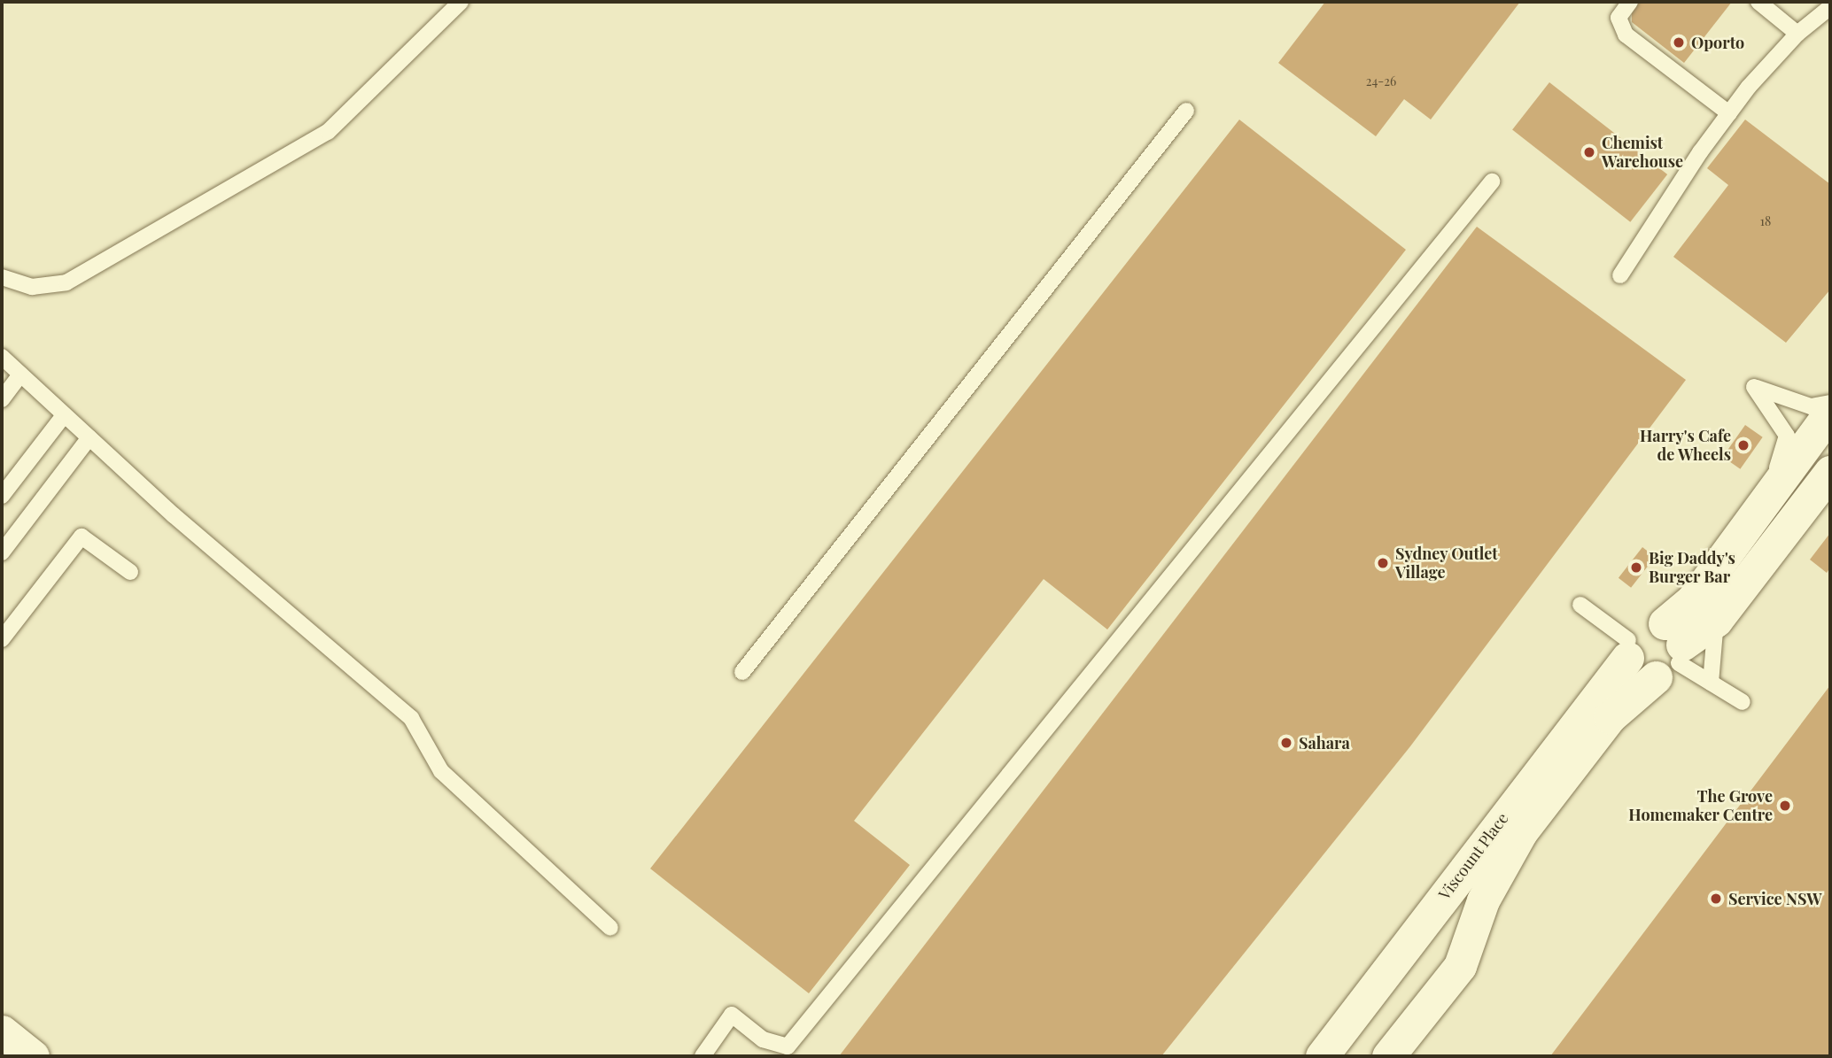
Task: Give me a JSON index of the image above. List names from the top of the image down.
{
  "streets": {
    "street": ["Viscount Place"]
  },
  "places": [
    "Oporto",
    "Chemist Warehouse",
    "Harry's Cafe de Wheels",
    "Sydney Outlet Village",
    "Big Daddy's Burger Bar",
    "Sahara",
    "The Grove Homemaker Centre",
    "Service NSW"
  ],
  "house_numbers": ["24-26", "18"]
}
